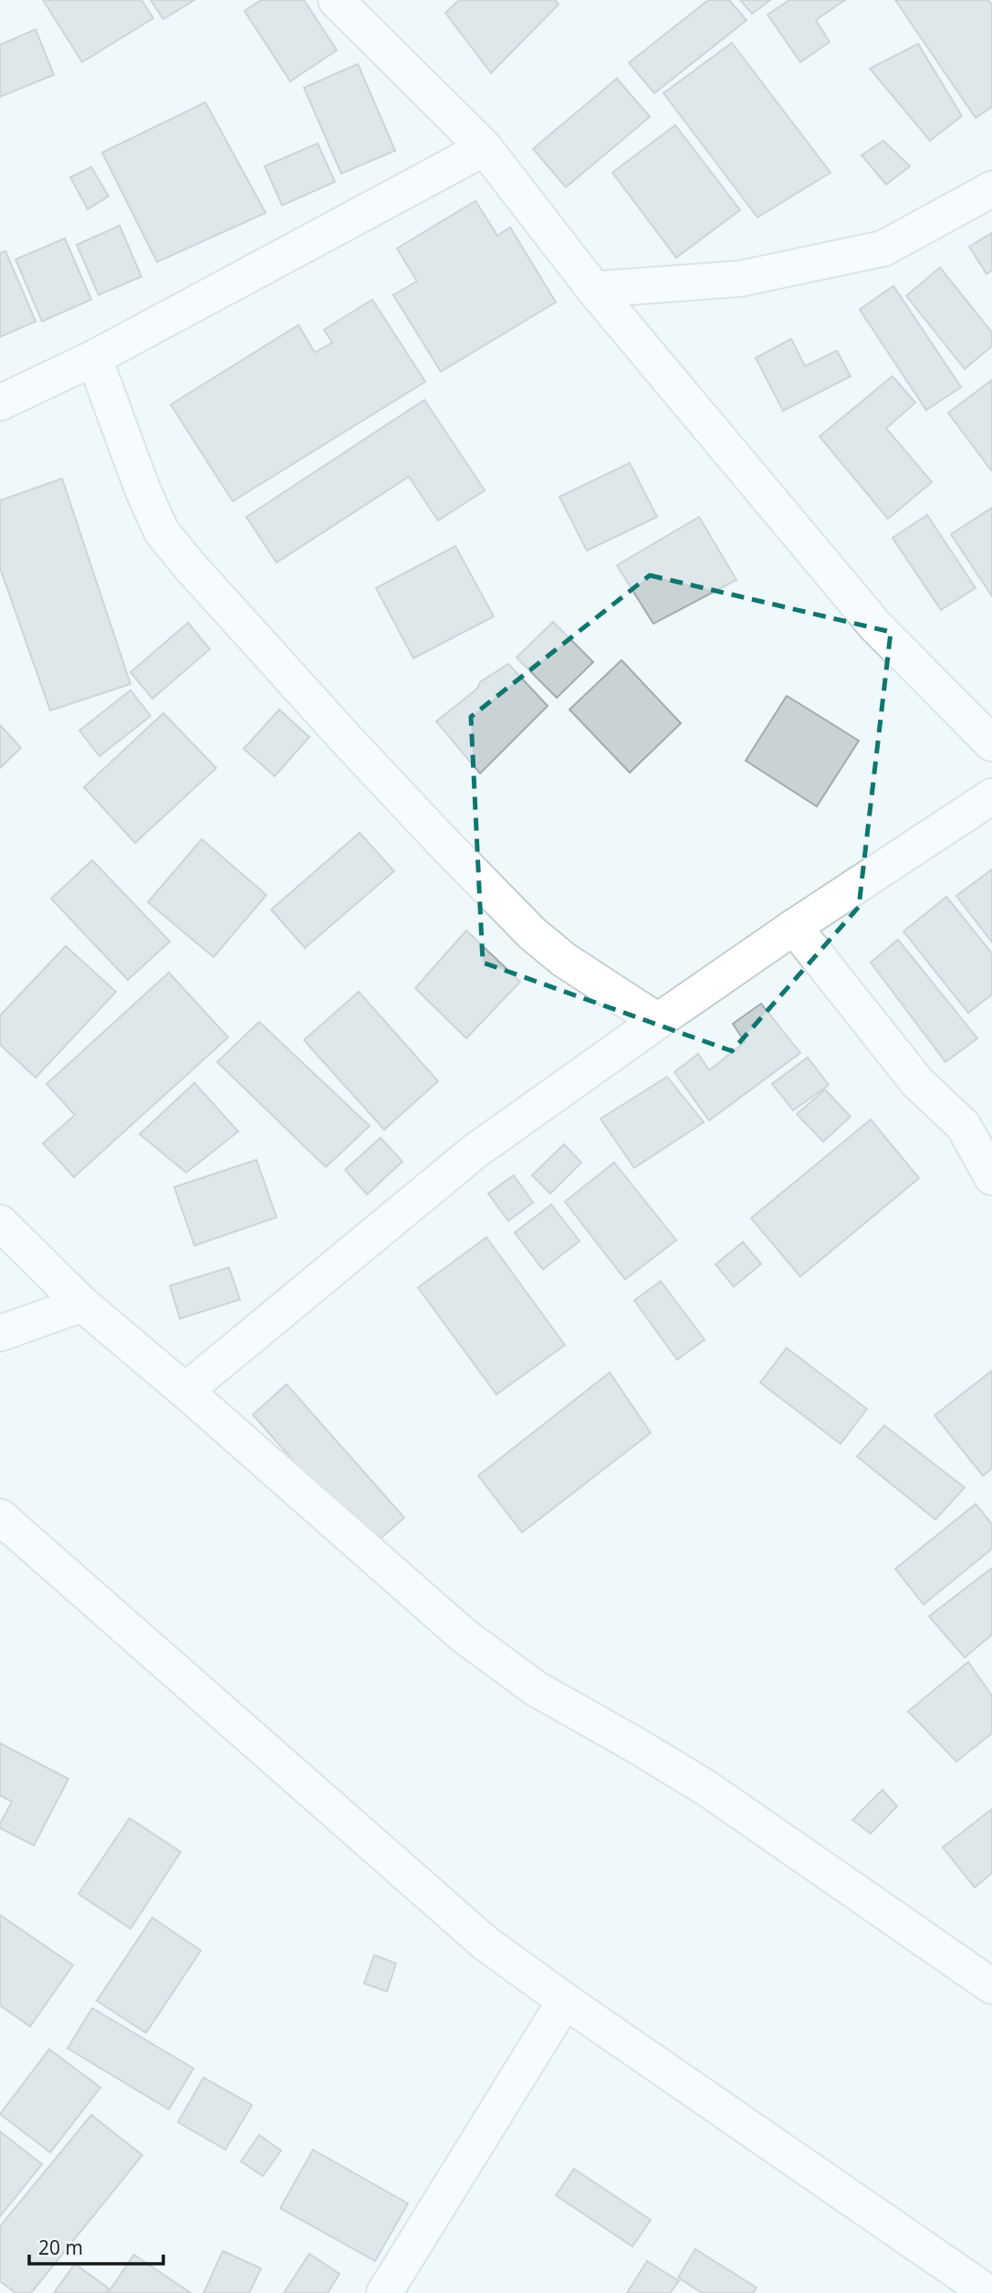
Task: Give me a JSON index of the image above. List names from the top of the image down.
{
  "scale_bar": "20 m"
}
